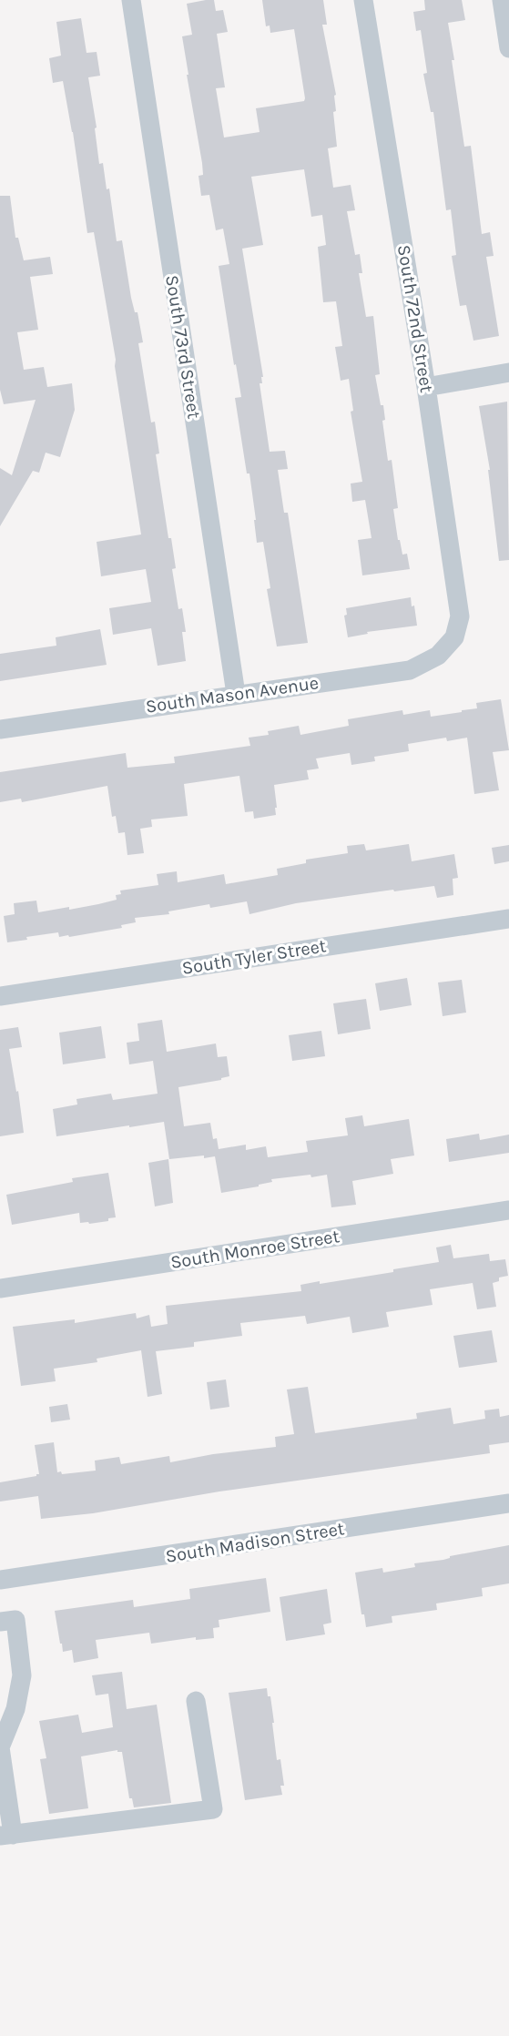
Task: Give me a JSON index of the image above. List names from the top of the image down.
{
  "streets": {
    "street": [
      "South 72nd Street",
      "South 73rd Street",
      "South Mason Avenue",
      "South Tyler Street",
      "South Monroe Street",
      "South Madison Street"
    ]
  },
  "crossings": [
    ["South 72nd Street", "South Mason Avenue"],
    ["South 73rd Street", "South Mason Avenue"]
  ]
}
